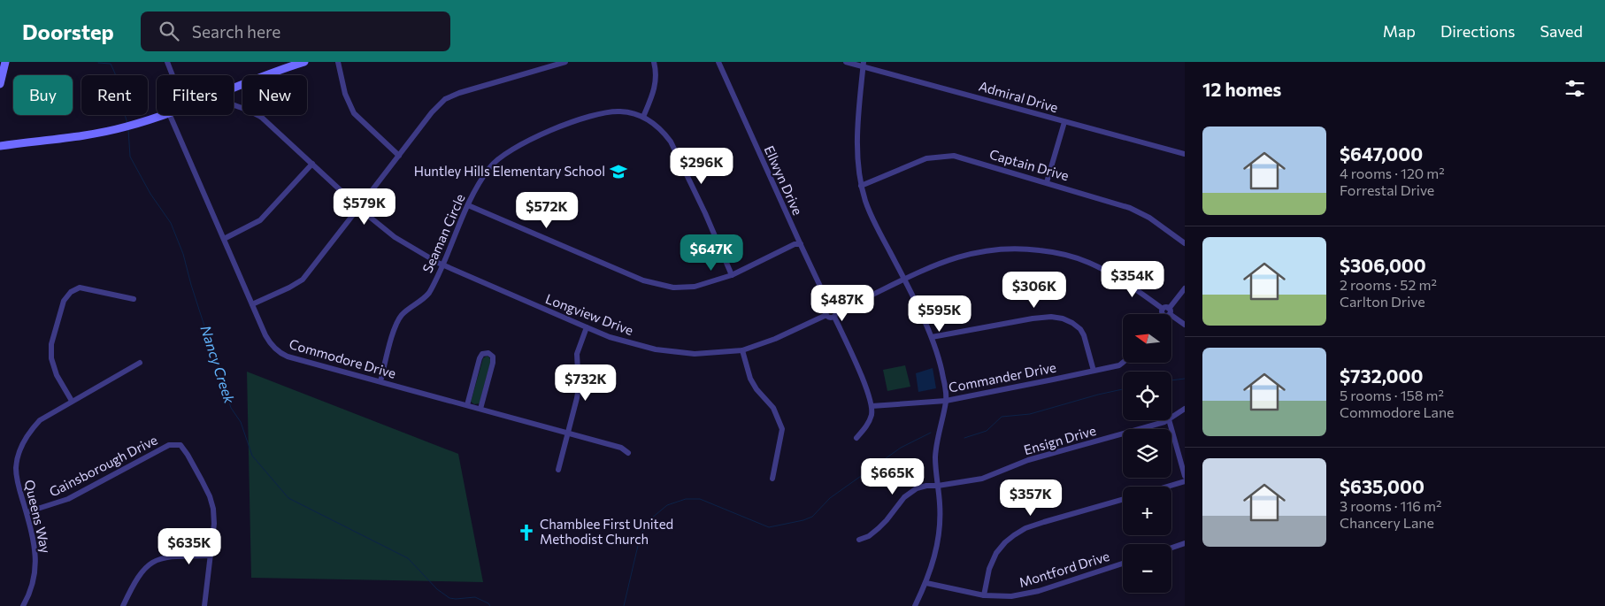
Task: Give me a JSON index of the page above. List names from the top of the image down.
{
  "streets": {
    "street": [
      "Admiral Drive",
      "Captain Drive",
      "Ellwyn Drive",
      "Seaman Circle",
      "Longview Drive",
      "Commodore Drive",
      "Commander Drive",
      "Ensign Drive",
      "Gainsborough Drive",
      "Queens Way",
      "Montford Drive"
    ]
  },
  "crossings": [
    ["Ellwyn Drive", "Longview Drive"],
    ["Seaman Circle", "Longview Drive"],
    ["Seaman Circle", "Commodore Drive"],
    ["Gainsborough Drive", "Queens Way"]
  ],
  "water": ["Nancy Creek"],
  "places": {
    "school or university": ["Huntley Hills Elementary School"],
    "church": ["Chamblee First United Methodist Church"]
  },
  "north": "left",
  "page": {
    "header": "Doorstep",
    "search": "Search here",
    "nav": ["Map", "Directions", "Saved"],
    "heading": "12 homes",
    "chip": [
      "Buy",
      "Rent",
      "Filters",
      "New"
    ],
    "list": [
      {
        "name": "$647,000",
        "note": "4 rooms · 120 m² · Forrestal Drive"
      },
      {
        "name": "$306,000",
        "note": "2 rooms · 52 m² · Carlton Drive"
      },
      {
        "name": "$732,000",
        "note": "5 rooms · 158 m² · Commodore Lane"
      },
      {
        "name": "$635,000",
        "note": "3 rooms · 116 m² · Chancery Lane"
      }
    ],
    "price": [
      "$296K",
      "$579K",
      "$572K",
      "$647K",
      "$354K",
      "$306K",
      "$487K",
      "$595K",
      "$732K",
      "$665K",
      "$357K",
      "$635K"
    ],
    "map_buttons": ["+", "−"]
  }
}
